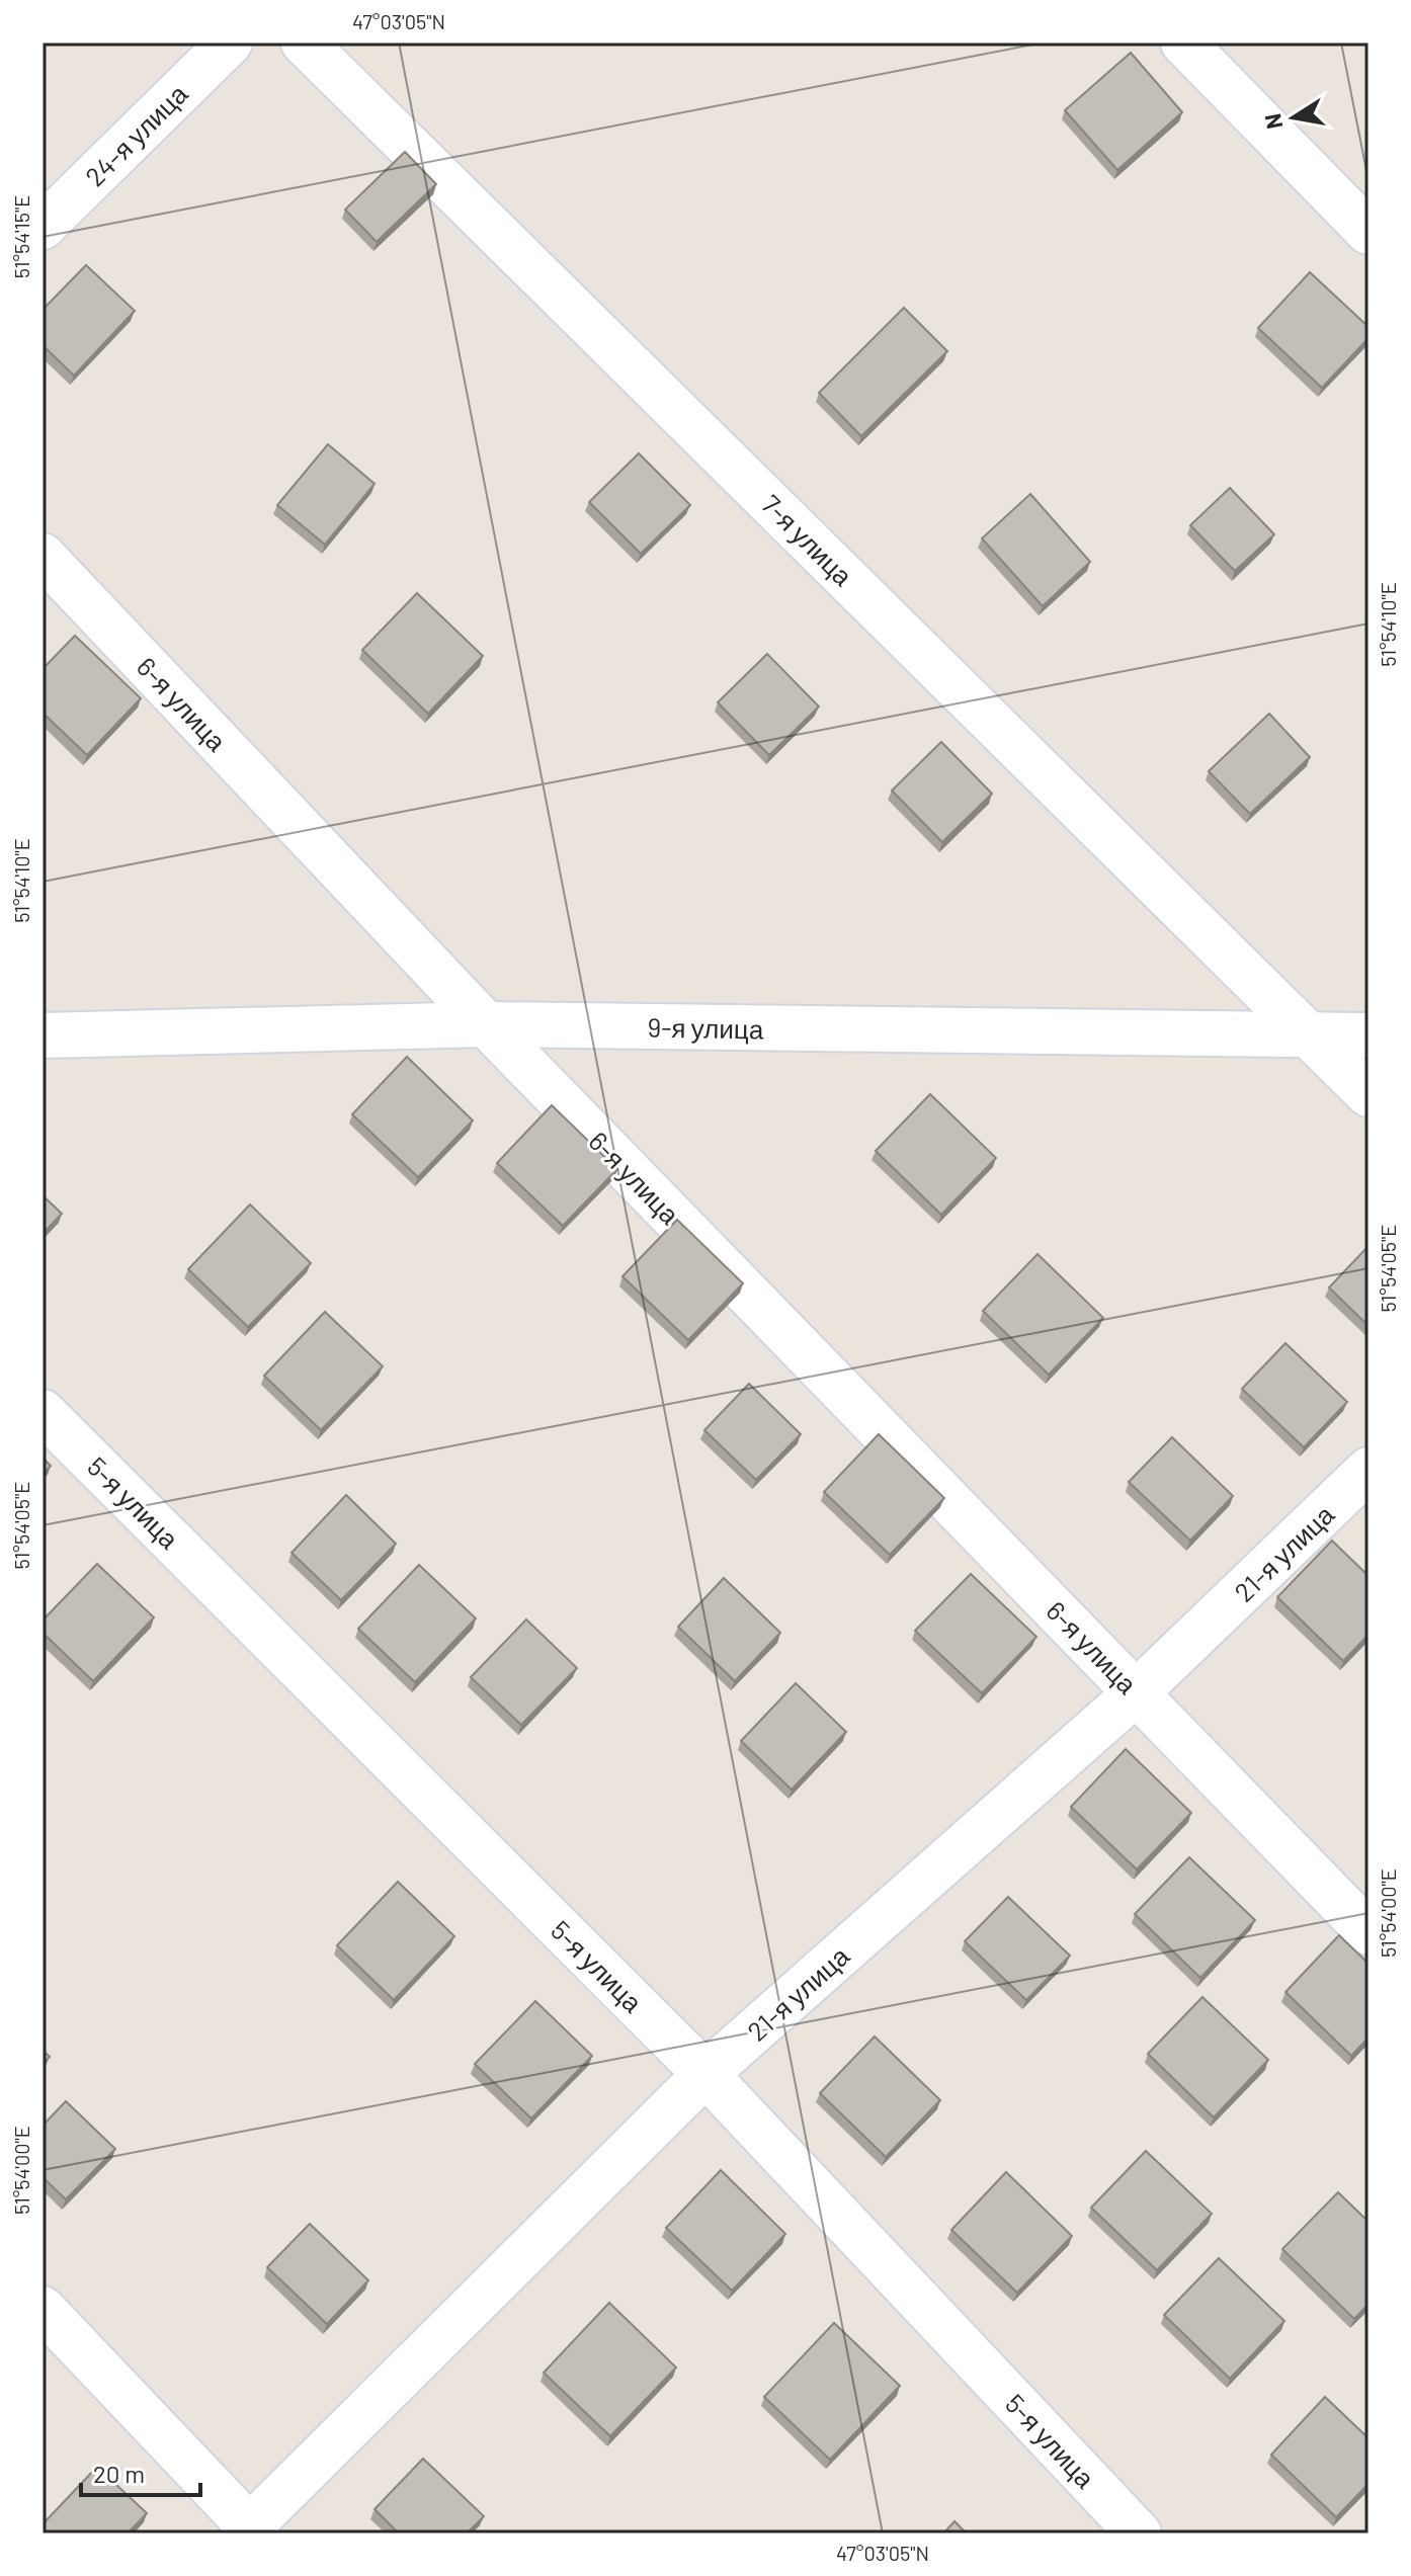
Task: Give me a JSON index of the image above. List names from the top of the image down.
{
  "streets": {
    "street": [
      "24-я улица",
      "7-я улица",
      "6-я улица",
      "9-я улица",
      "5-я улица",
      "21-я улица"
    ]
  },
  "crossings": [
    ["7-я улица", "9-я улица"],
    ["6-я улица", "9-я улица"],
    ["6-я улица", "21-я улица"],
    ["5-я улица", "21-я улица"]
  ],
  "scale_bar": "20 m",
  "north": "left",
  "coordinates": [
    "47°03'05\"N",
    "51°54'15\"E",
    "51°54'10\"E",
    "51°54'05\"E",
    "51°54'00\"E"
  ]
}
